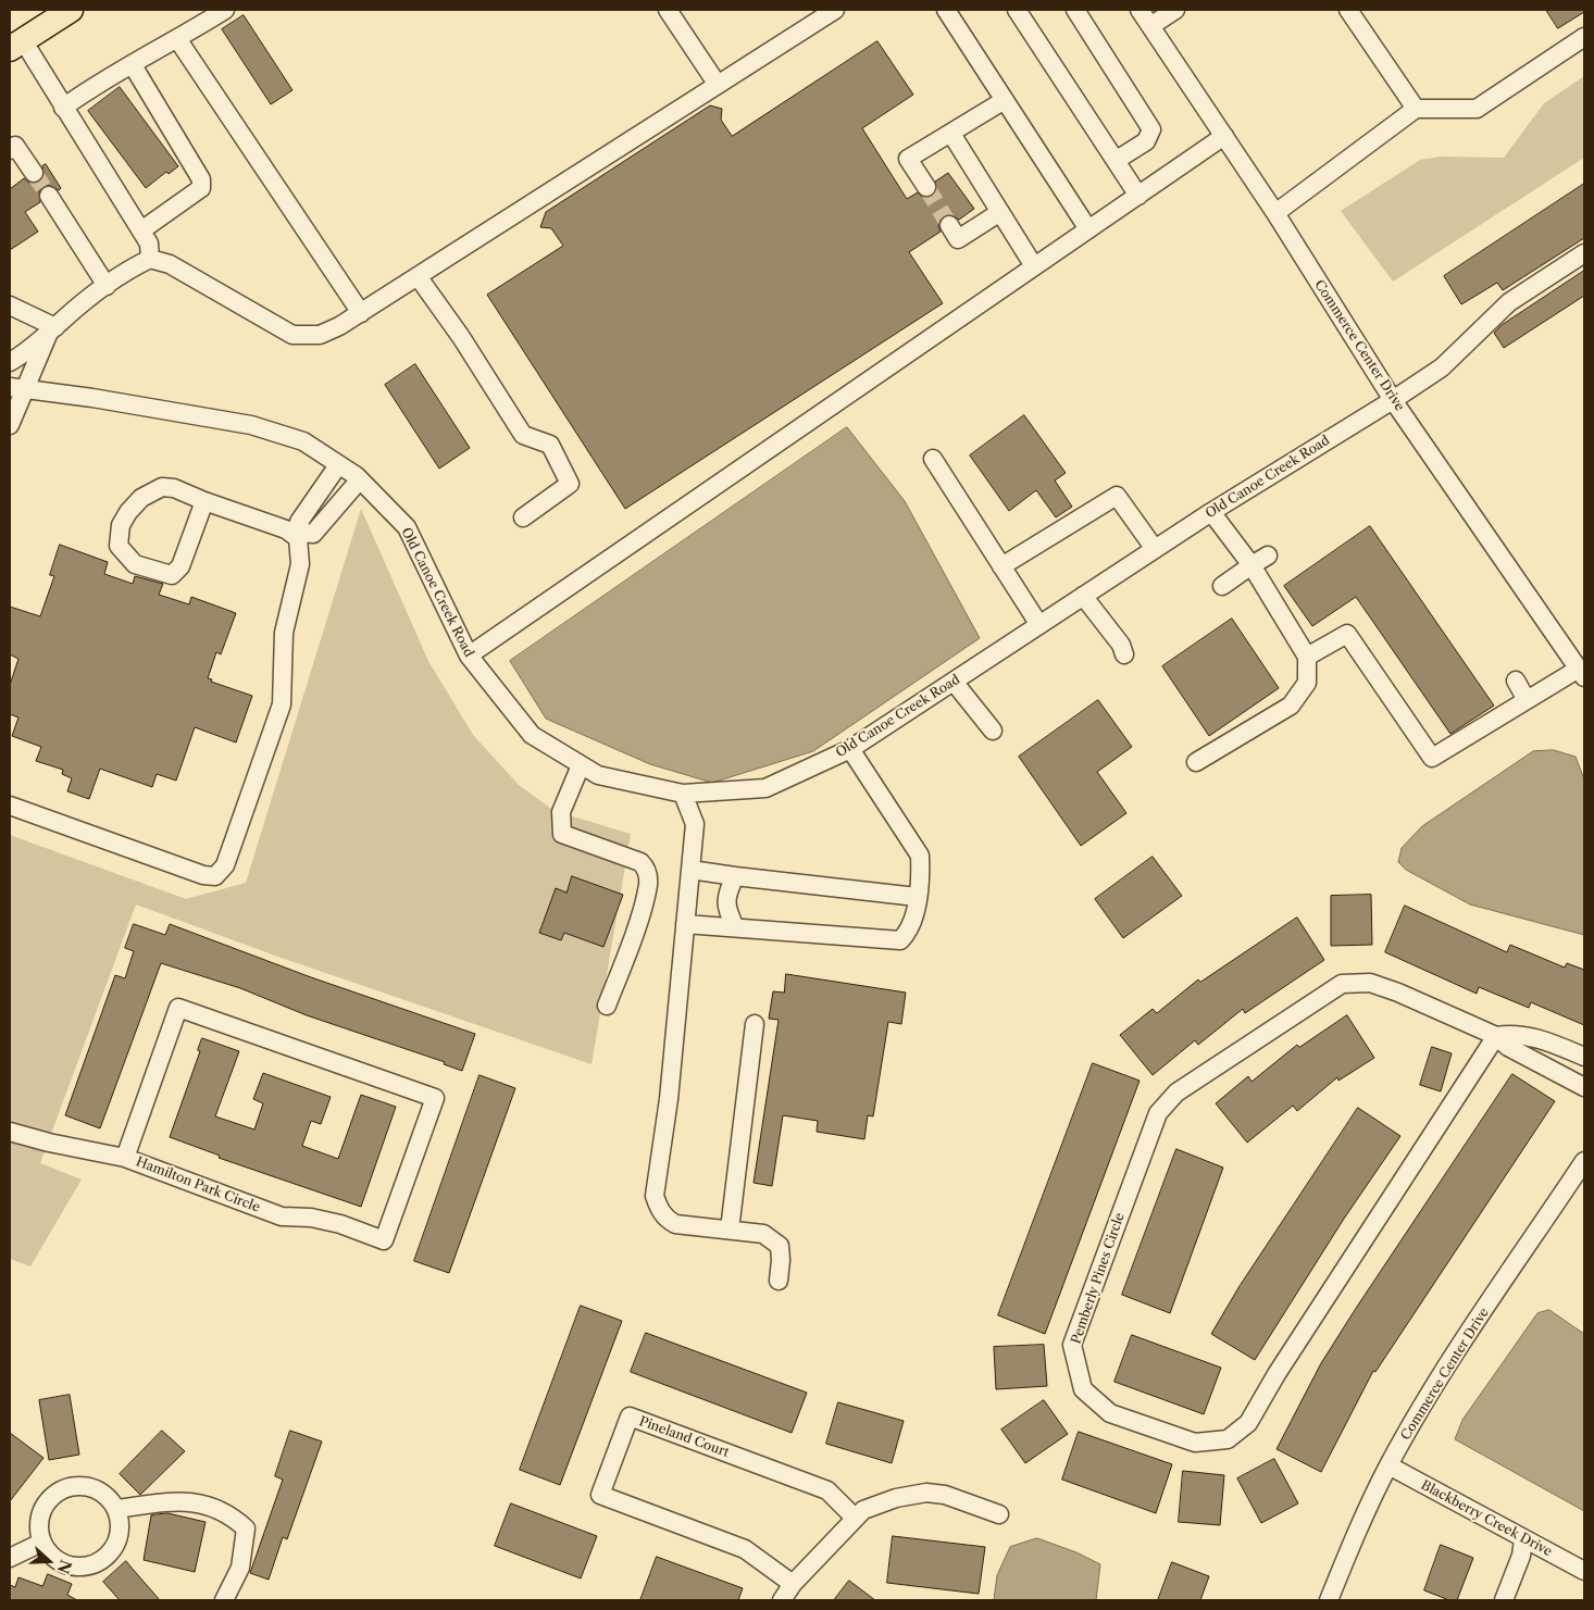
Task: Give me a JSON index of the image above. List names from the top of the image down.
{
  "streets": {
    "street": [
      "Commerce Center Drive",
      "Old Canoe Creek Road",
      "Hamilton Park Circle",
      "Pemberly Pines Circle",
      "Pineland Court",
      "Blackberry Creek Drive"
    ]
  },
  "crossings": [
    ["Commerce Center Drive", "Old Canoe Creek Road"],
    ["Commerce Center Drive", "Blackberry Creek Drive"]
  ],
  "north": "right"
}
